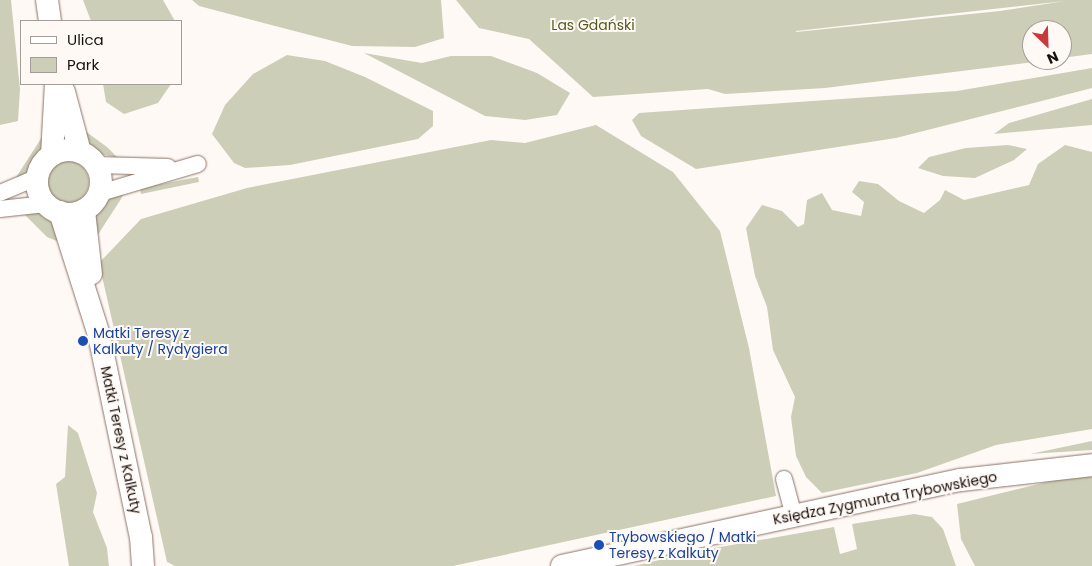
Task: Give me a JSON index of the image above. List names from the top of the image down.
{
  "streets": {
    "street": ["Matki Teresy z Kalkuty", "Księdza Zygmunta Trybowskiego"]
  },
  "parks": ["Las Gdański"],
  "places": ["Matki Teresy z Kalkuty / Rydygiera", "Trybowskiego / Matki Teresy z Kalkuty"],
  "legend": ["Ulica", "Park"],
  "north": "bottom right"
}
